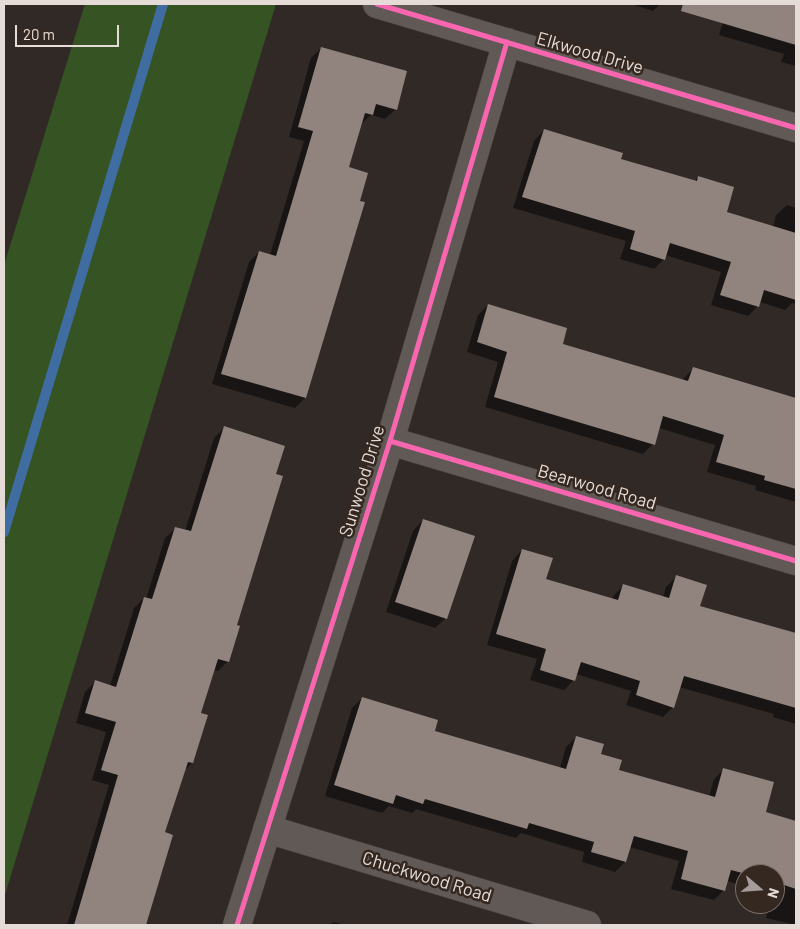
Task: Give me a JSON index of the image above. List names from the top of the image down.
{
  "streets": {
    "street": [
      "Elkwood Drive",
      "Sunwood Drive",
      "Bearwood Road",
      "Chuckwood Road"
    ]
  },
  "crossings": [
    ["Elkwood Drive", "Sunwood Drive"],
    ["Sunwood Drive", "Bearwood Road"],
    ["Sunwood Drive", "Chuckwood Road"]
  ],
  "scale_bar": "20 m",
  "north": "right"
}
